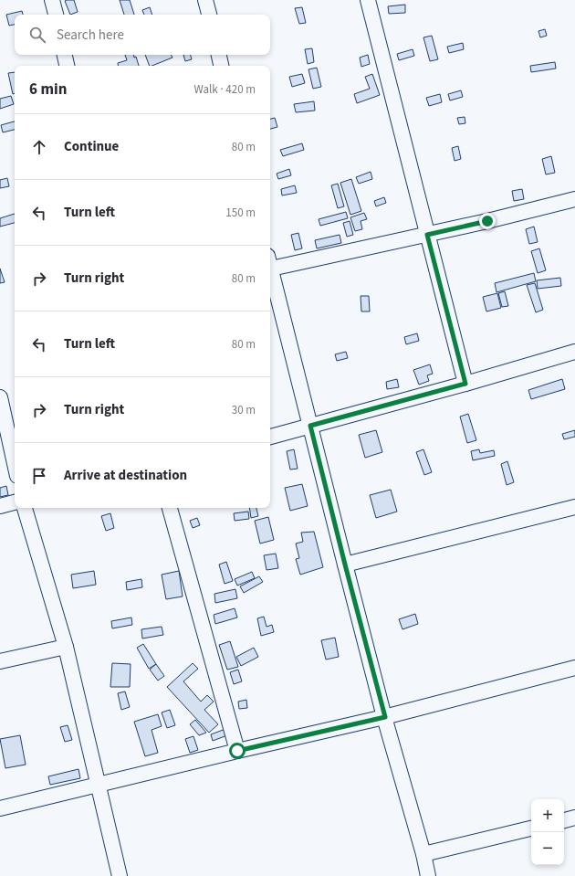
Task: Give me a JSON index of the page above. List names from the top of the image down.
{
  "page": {
    "search": "Search here",
    "heading": ["6 min", "Walk · 420 m"],
    "list": [
      ["Continue", "80 m"],
      ["Turn left", "150 m"],
      ["Turn right", "80 m"],
      ["Turn left", "80 m"],
      ["Turn right", "30 m"],
      "Arrive at destination"
    ],
    "map_buttons": ["+", "−"]
  }
}
